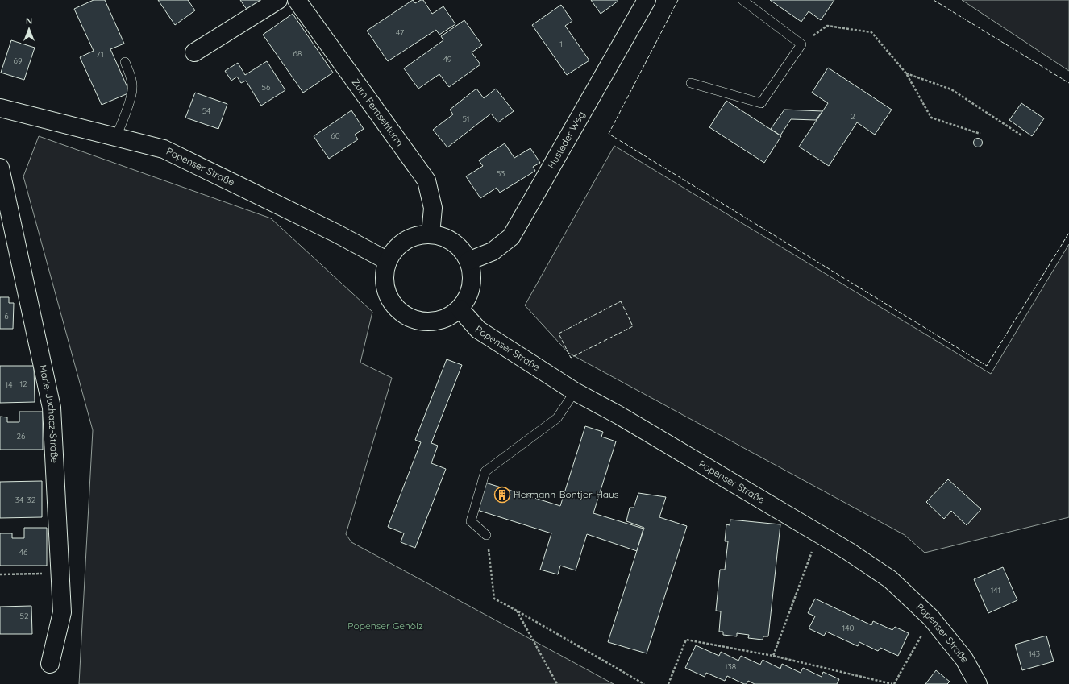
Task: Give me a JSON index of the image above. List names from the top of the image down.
{
  "streets": {
    "street": [
      "Zum Fernsehturm",
      "Husteder Weg",
      "Popenser Straße",
      "Marie-Juchacz-Straße"
    ]
  },
  "crossings": [
    ["Zum Fernsehturm", "Husteder Weg"],
    ["Zum Fernsehturm", "Popenser Straße"],
    ["Husteder Weg", "Popenser Straße"]
  ],
  "parks": ["Popenser Gehölz"],
  "places": {
    "building": ["Hermann-Bontjer-Haus"]
  },
  "house_numbers": [
    "47",
    "1",
    "68",
    "71",
    "49",
    "69",
    "56",
    "54",
    "2",
    "51",
    "60",
    "53",
    "6",
    "12",
    "14",
    "26",
    "34",
    "32",
    "46",
    "141",
    "52",
    "140",
    "143",
    "138"
  ],
  "north": "top"
}
